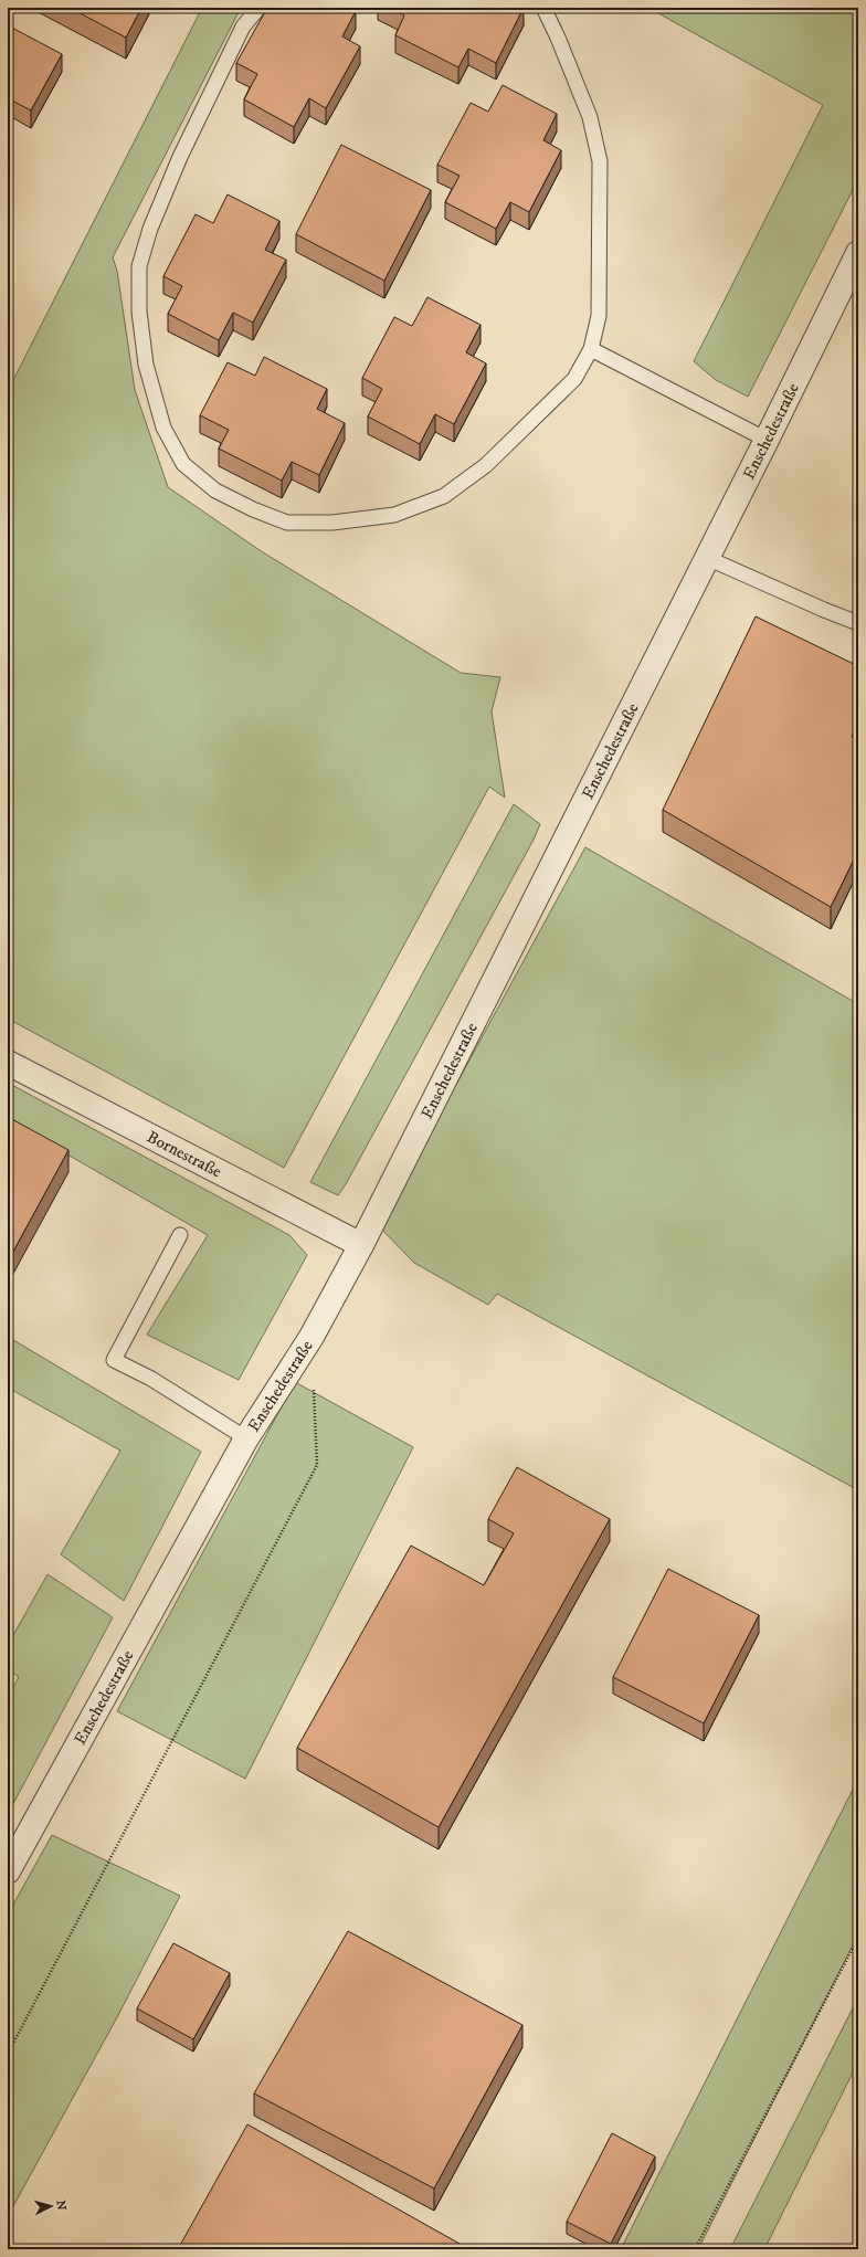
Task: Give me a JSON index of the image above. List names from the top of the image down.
{
  "streets": {
    "street": ["Enschedestraße", "Bornestraße"]
  },
  "crossings": [
    ["Enschedestraße", "Bornestraße"]
  ],
  "north": "right"
}
